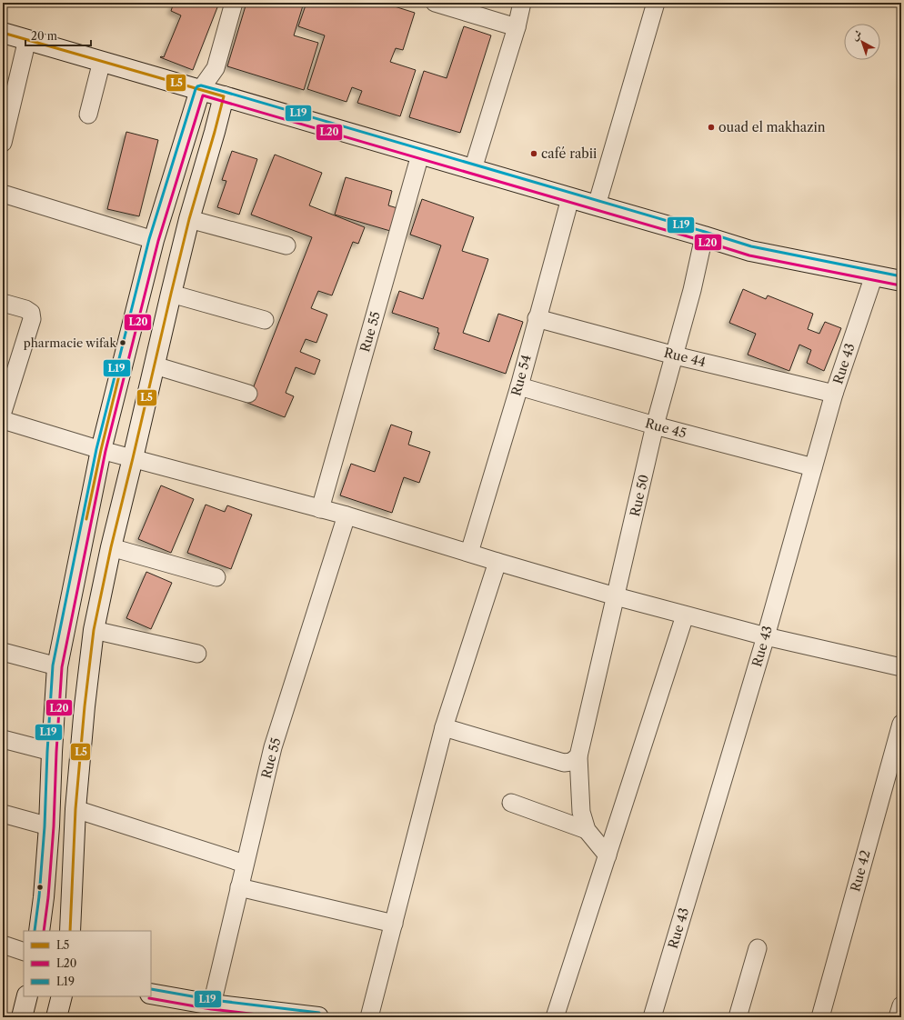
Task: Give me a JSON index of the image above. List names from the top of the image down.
{
  "streets": {
    "street": [
      "Rue 55",
      "Rue 44",
      "Rue 43",
      "Rue 54",
      "Rue 45",
      "Rue 50",
      "Rue 42"
    ]
  },
  "crossings": [
    ["Rue 44", "Rue 43"],
    ["Rue 44", "Rue 54"],
    ["Rue 44", "Rue 50"],
    ["Rue 43", "Rue 45"],
    ["Rue 54", "Rue 45"],
    ["Rue 45", "Rue 50"]
  ],
  "places": ["ouad el makhazin", "café rabii", "pharmacie wifak"],
  "lines": ["transit line L5", "transit line L19", "transit line L20"],
  "legend": ["L5", "L20", "L19"],
  "scale_bar": "20 m",
  "north": "top left"
}
